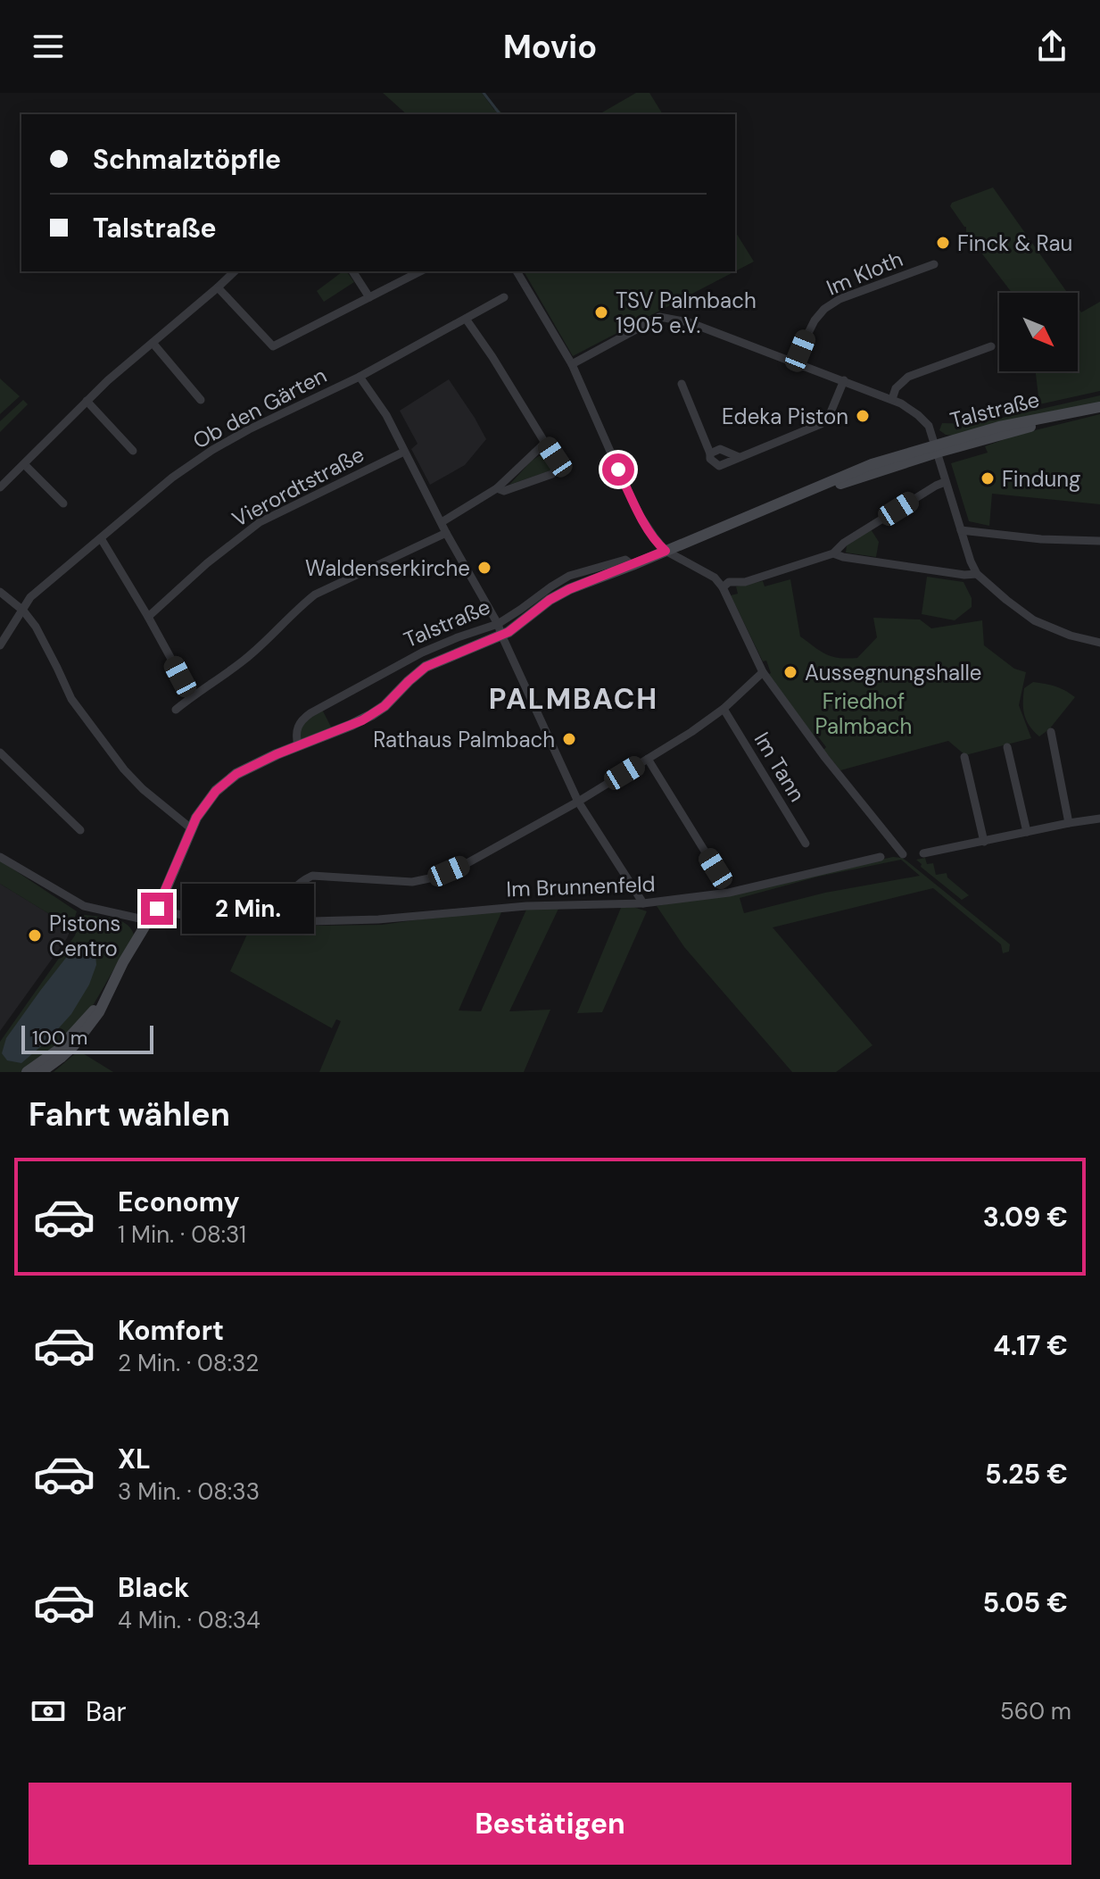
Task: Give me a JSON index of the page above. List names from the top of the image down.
{
  "streets": {
    "main road": ["Talstraße"],
    "street": [
      "Im Kloth",
      "Ob den Gärten",
      "Vierordtstraße",
      "Im Tann",
      "Im Brunnenfeld"
    ]
  },
  "crossings": [
    ["Talstraße", "Im Brunnenfeld"],
    ["Im Tann", "Im Brunnenfeld"]
  ],
  "districts": ["PALMBACH"],
  "parks": ["Friedhof Palmbach"],
  "places": [
    "Finck & Rau",
    "TSV Palmbach 1905 e.V.",
    "Edeka Piston",
    "Findung",
    "Waldenserkirche",
    "Aussegnungshalle",
    "Rathaus Palmbach",
    "Pistons Centro"
  ],
  "scale_bar": "100 m",
  "north": "bottom right",
  "page": {
    "header": "Movio",
    "banner": ["Schmalztöpfle", "Talstraße"],
    "bubble": "2 Min.",
    "scale": "100 m",
    "heading": "Fahrt wählen",
    "list": [
      {
        "name": "Economy",
        "note": "1 Min. · 08:31",
        "value": "3.09 €"
      },
      {
        "name": "Komfort",
        "note": "2 Min. · 08:32",
        "value": "4.17 €"
      },
      {
        "name": "XL",
        "note": "3 Min. · 08:33",
        "value": "5.25 €"
      },
      {
        "name": "Black",
        "note": "4 Min. · 08:34",
        "value": "5.05 €"
      }
    ],
    "pay": ["Bar", "560 m"],
    "buttons": "Bestätigen"
  }
}
